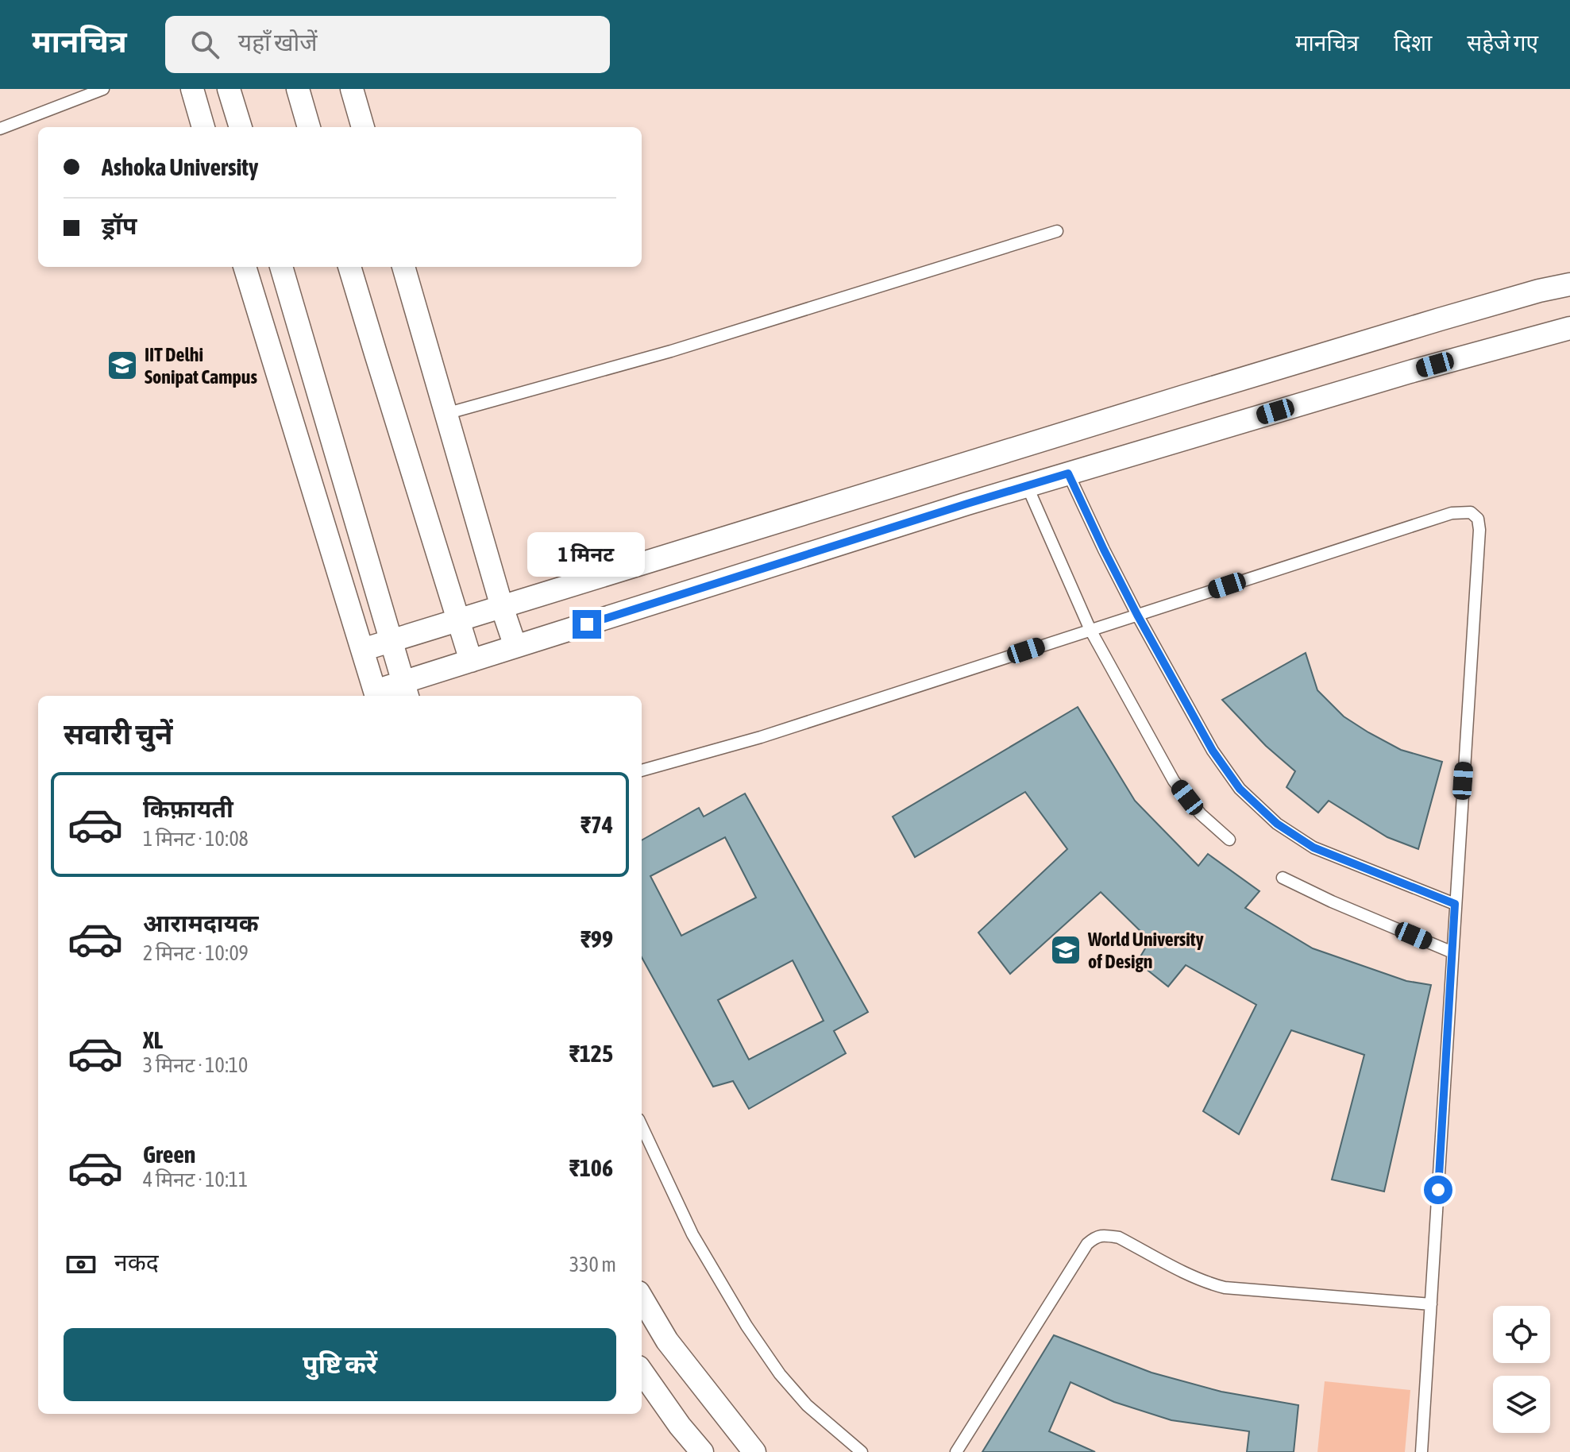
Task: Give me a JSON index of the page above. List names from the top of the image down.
{
  "places": {
    "school or university": ["IIT Delhi Sonipat Campus", "World University of Design"]
  },
  "page": {
    "header": "मानचित्र",
    "search": "यहाँ खोजें",
    "nav": ["मानचित्र", "दिशा", "सहेजे गए"],
    "banner": ["Ashoka University", "ड्रॉप"],
    "bubble": "1 मिनट",
    "heading": "सवारी चुनें",
    "list": [
      {
        "name": "किफ़ायती",
        "note": "1 मिनट · 10:08",
        "value": "₹74"
      },
      {
        "name": "आरामदायक",
        "note": "2 मिनट · 10:09",
        "value": "₹99"
      },
      {
        "name": "XL",
        "note": "3 मिनट · 10:10",
        "value": "₹125"
      },
      {
        "name": "Green",
        "note": "4 मिनट · 10:11",
        "value": "₹106"
      }
    ],
    "pay": ["नकद", "330 m"],
    "buttons": "पुष्टि करें"
  }
}
